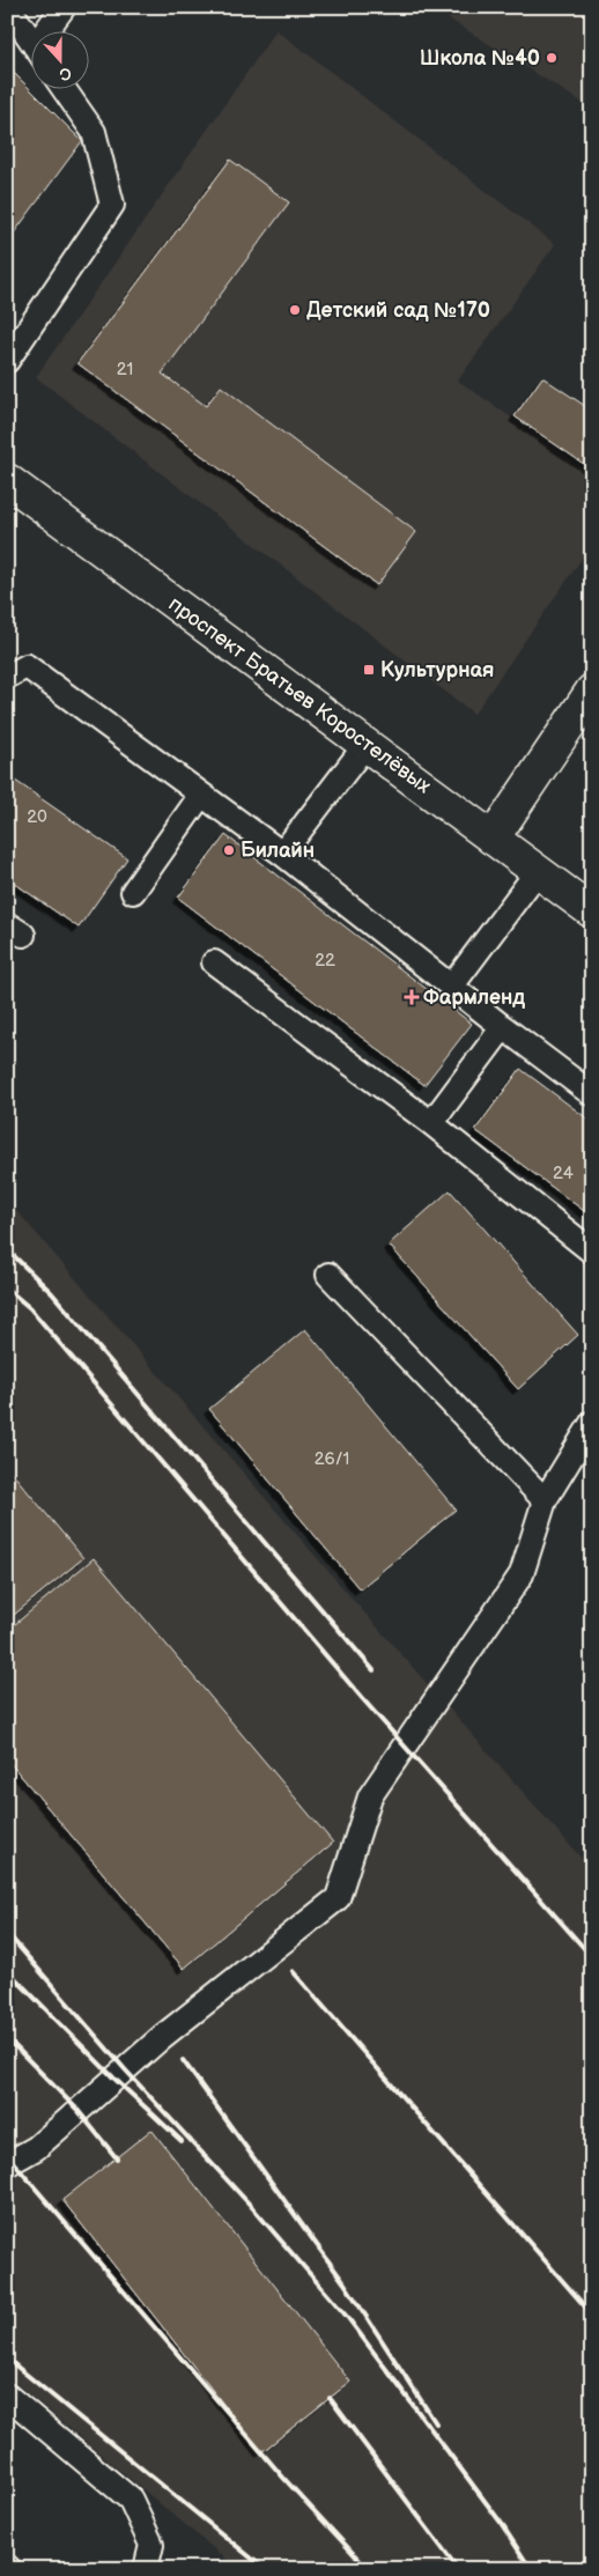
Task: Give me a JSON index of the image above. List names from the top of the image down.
{
  "streets": {
    "main road": ["проспект Братьев Коростелёвых"]
  },
  "places": {
    "other": ["Школа №40", "Детский сад №170", "Билайн"],
    "transit": ["Культурная"],
    "health": ["Фармленд"]
  },
  "house_numbers": [
    "21",
    "20",
    "22",
    "24",
    "26/1"
  ],
  "north": "bottom"
}
